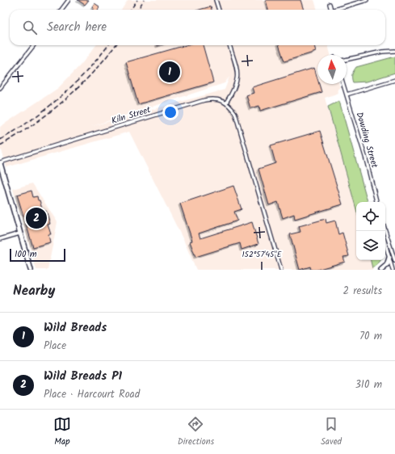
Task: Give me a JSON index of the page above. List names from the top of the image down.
{
  "streets": {
    "street": ["Kiln Street", "Dowding Street"]
  },
  "scale_bar": "100 m",
  "north": "top",
  "page": {
    "search": "Search here",
    "pins": ["1", "2"],
    "scale": "100 m",
    "heading": ["Nearby", "2 results"],
    "list": [
      {
        "mark": "1",
        "name": "Wild Breads",
        "note": "Place",
        "value": "70 m"
      },
      {
        "mark": "2",
        "name": "Wild Breads P1",
        "note": "Place · Harcourt Road",
        "value": "310 m"
      }
    ],
    "nav": ["Map", "Directions", "Saved"]
  },
  "coordinates": ["152°57'45\"E"]
}
